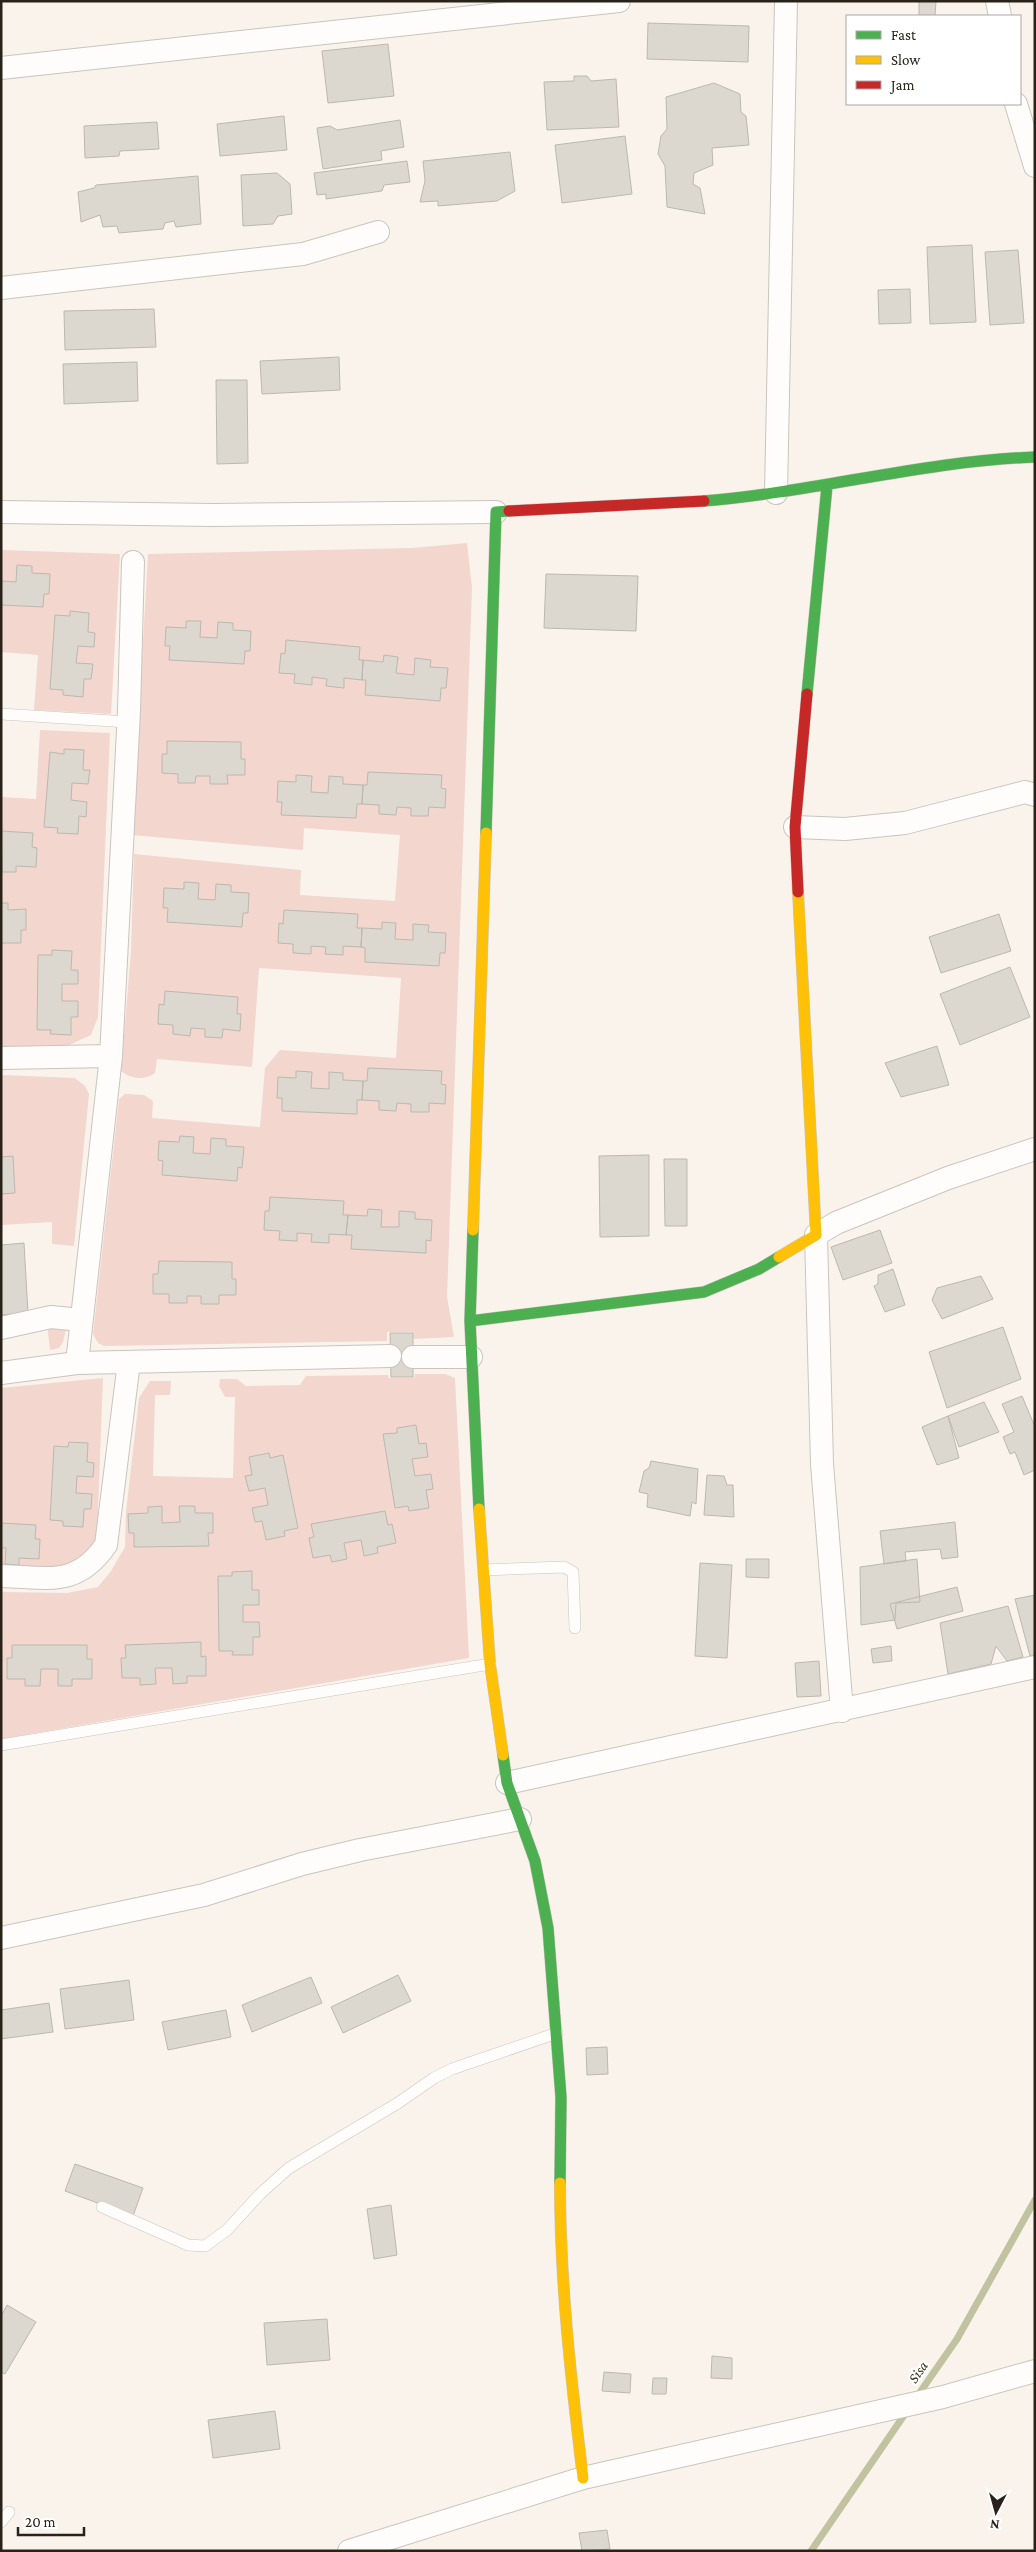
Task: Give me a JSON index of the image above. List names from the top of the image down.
{
  "water": ["Sisa"],
  "legend": ["Fast", "Slow", "Jam"],
  "scale_bar": "20 m",
  "north": "bottom"
}
